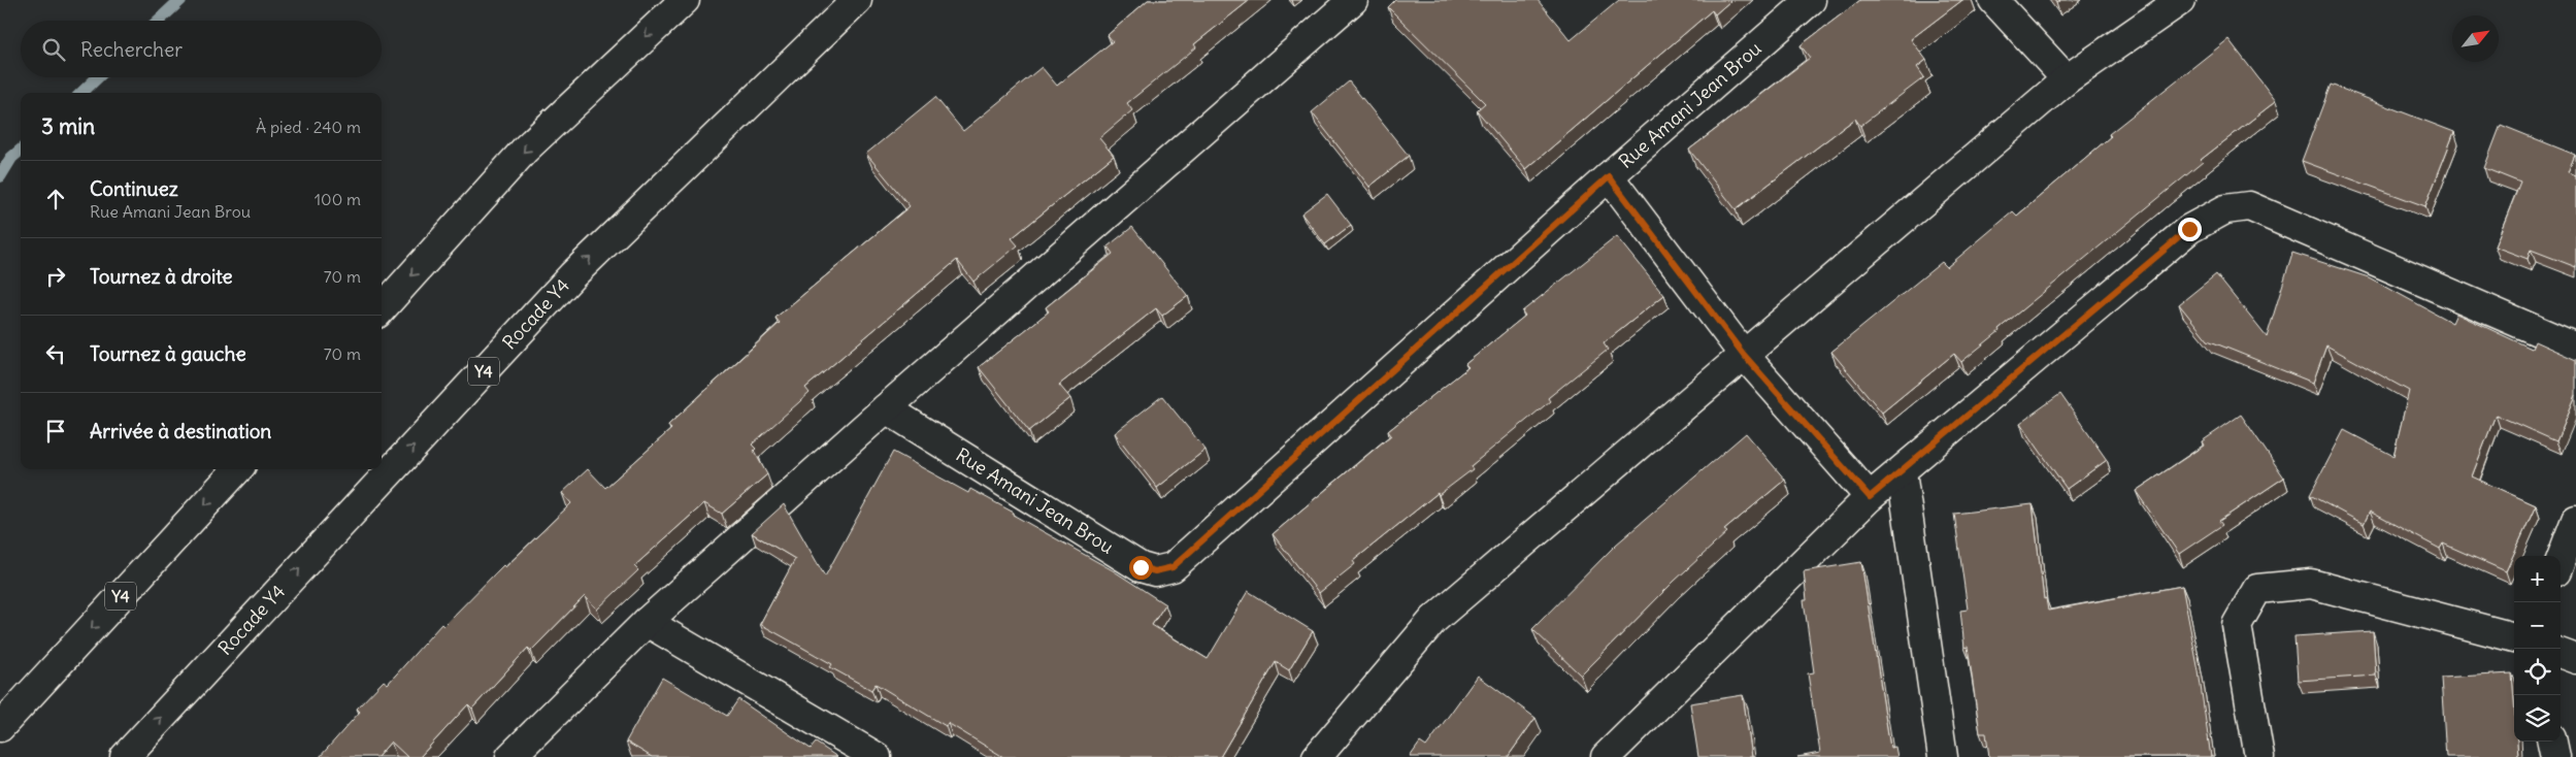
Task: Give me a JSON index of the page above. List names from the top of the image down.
{
  "streets": {
    "main road": ["Rue Amani Jean Brou", "Rocade Y4", "Y4"]
  },
  "north": "top right",
  "page": {
    "search": "Rechercher",
    "heading": ["3 min", "À pied · 240 m"],
    "list": [
      ["Continuez", "Rue Amani Jean Brou", "100 m"],
      ["Tournez à droite", "70 m"],
      ["Tournez à gauche", "70 m"],
      "Arrivée à destination"
    ],
    "map_buttons": ["+", "−"]
  }
}
